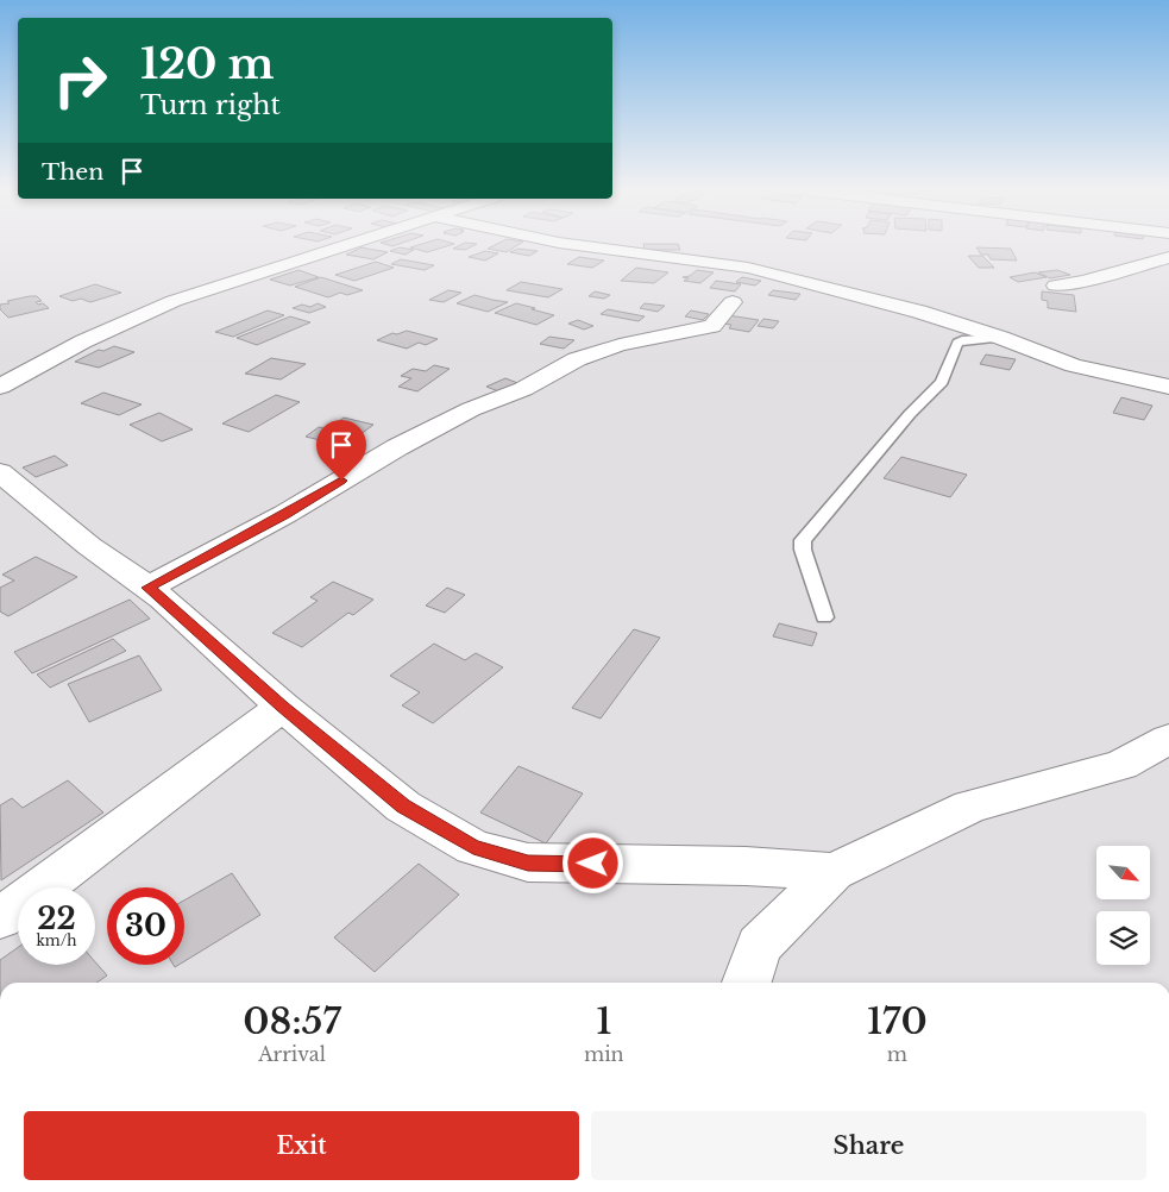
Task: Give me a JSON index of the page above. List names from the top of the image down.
{
  "north": "bottom right",
  "page": {
    "turn": ["120 m", "Turn right"],
    "then": "Then",
    "speed": "22 km/h",
    "limit": "30",
    "eta": [
      "08:57",
      "Arrival",
      "1",
      "min",
      "170",
      "m"
    ],
    "buttons": ["Exit", "Share"]
  }
}
